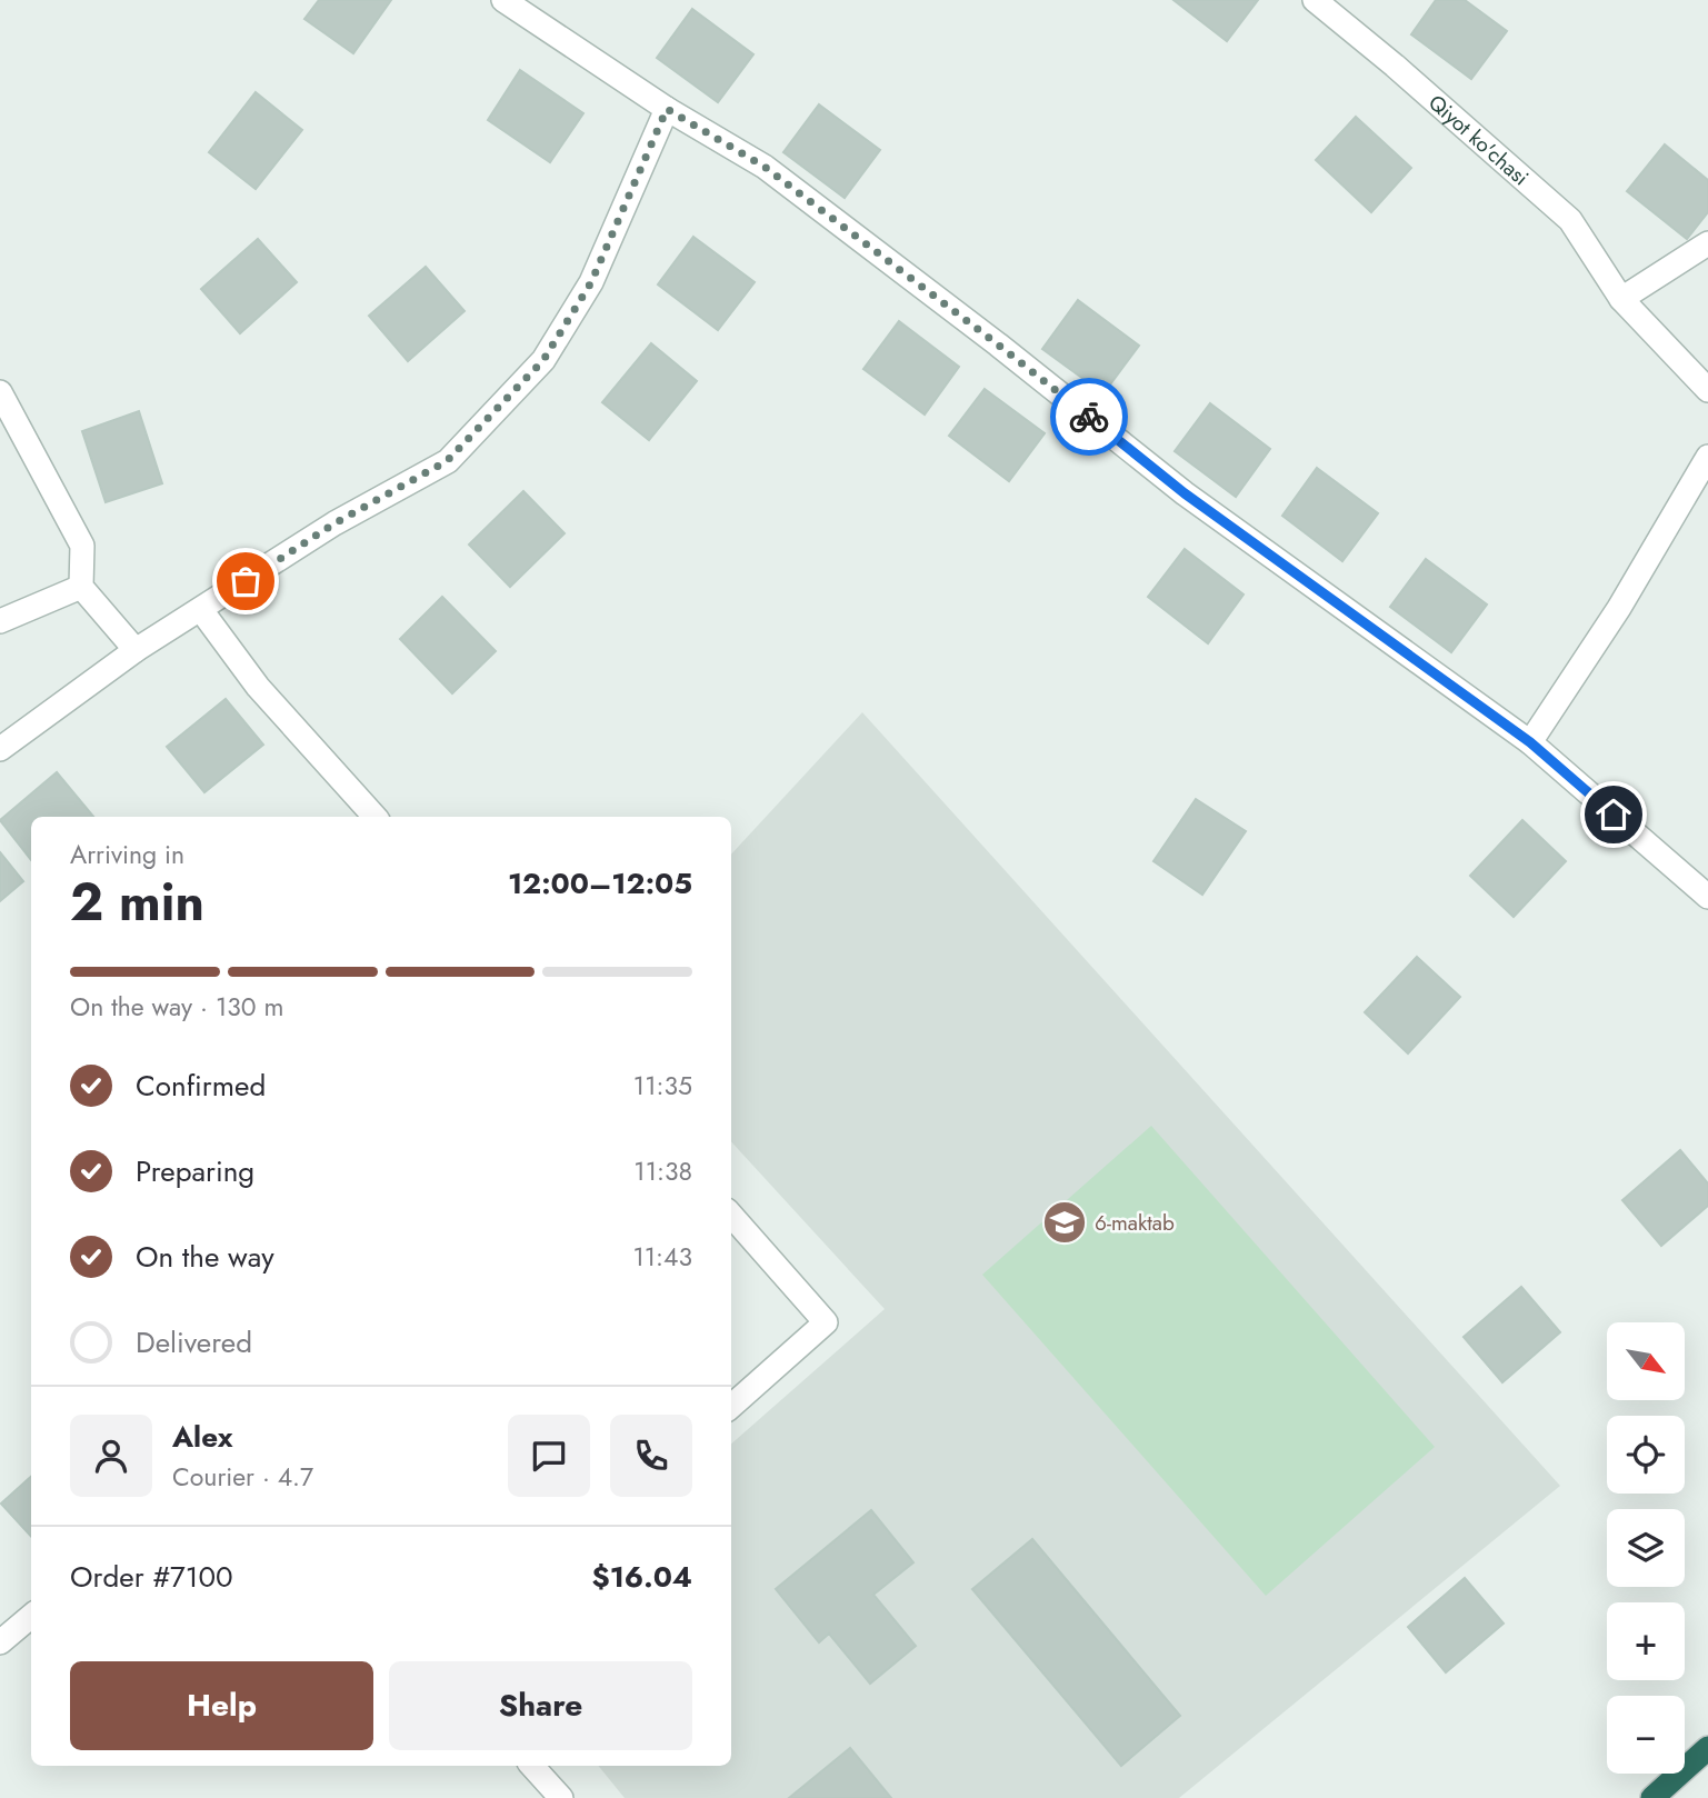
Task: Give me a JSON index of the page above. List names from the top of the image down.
{
  "streets": {
    "street": ["Qiyot ko'chasi"]
  },
  "places": {
    "school or university": ["6-maktab"]
  },
  "north": "bottom right",
  "page": {
    "heading": ["2 min", "Arriving in", "12:00–12:05"],
    "panel": [
      "Alex",
      "Courier · 4.7",
      "Order #7100",
      "$16.04"
    ],
    "bar": "On the way · 130 m",
    "list": [
      ["Confirmed", "11:35"],
      ["Preparing", "11:38"],
      ["On the way", "11:43"],
      "Delivered"
    ],
    "map_buttons": ["+", "−"],
    "buttons": ["Help", "Share"]
  }
}
